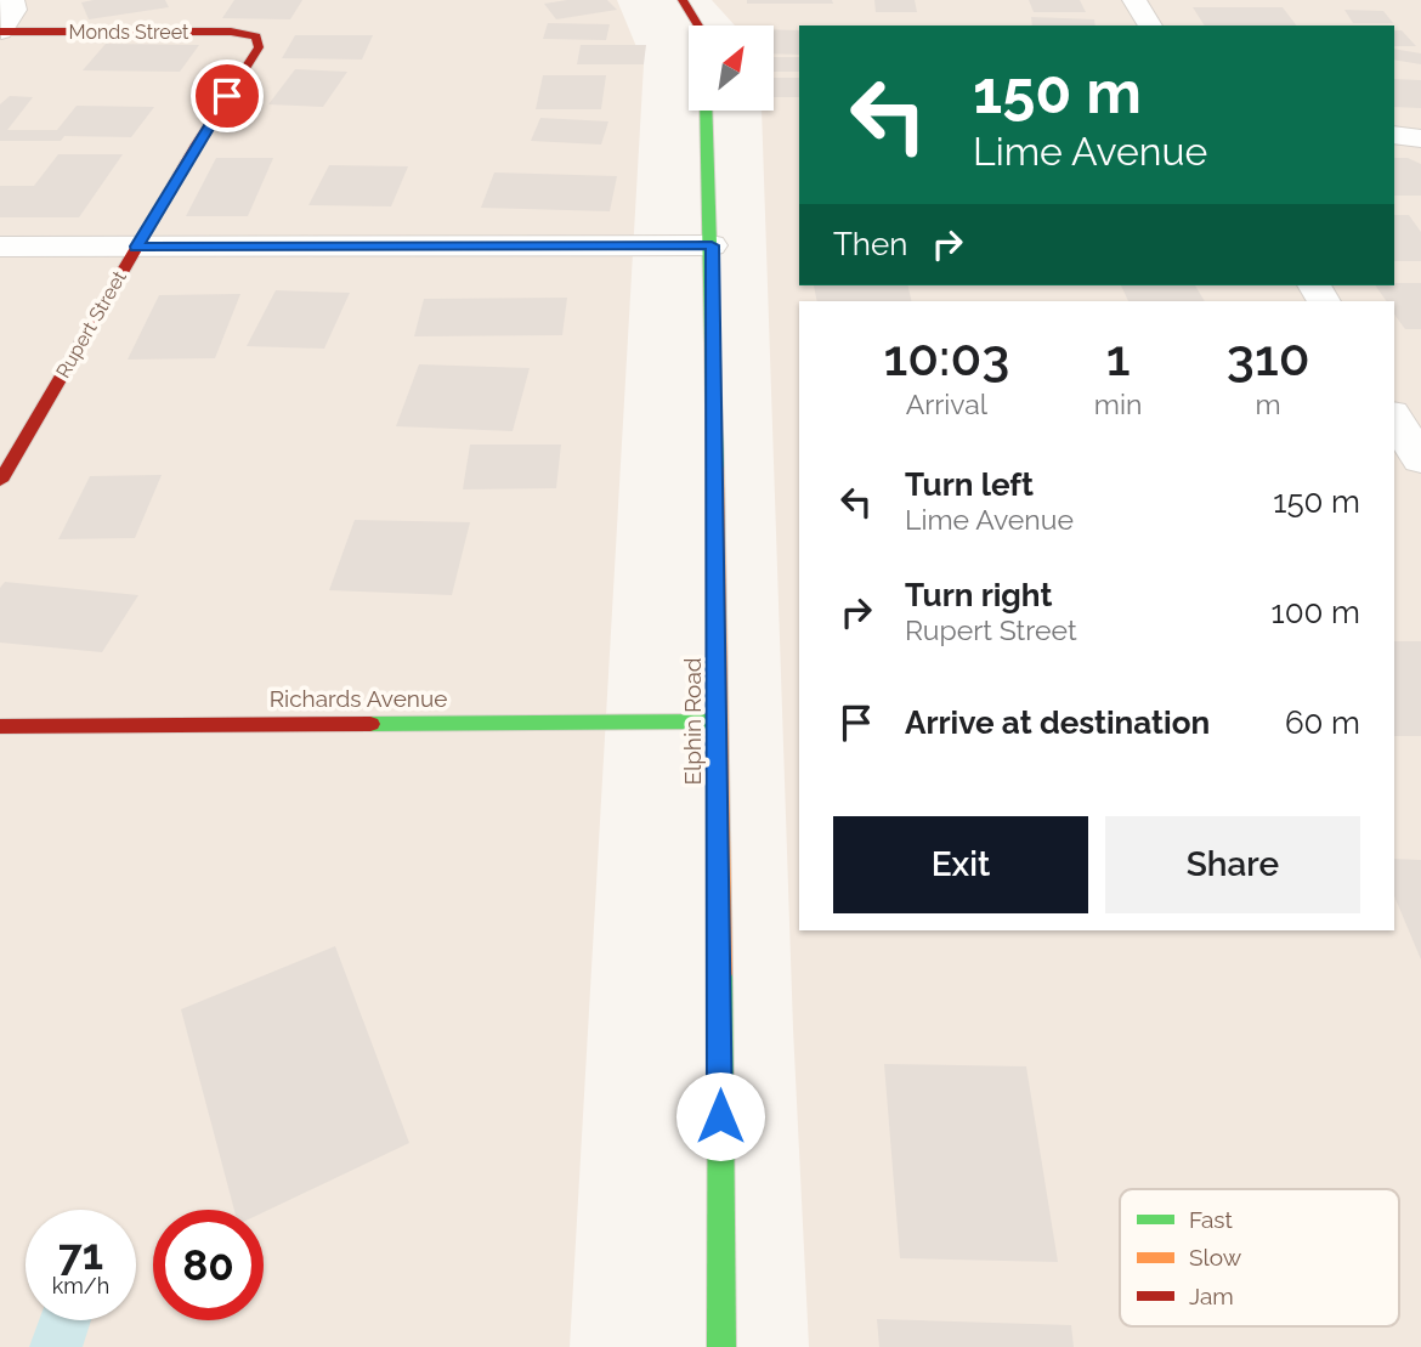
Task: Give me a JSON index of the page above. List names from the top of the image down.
{
  "streets": {
    "main road": [
      "Monds Street",
      "Rupert Street",
      "Richards Avenue",
      "Elphin Road"
    ]
  },
  "crossings": [
    ["Monds Street", "Rupert Street"],
    ["Richards Avenue", "Elphin Road"]
  ],
  "legend": ["Fast", "Slow", "Jam"],
  "north": "top right",
  "page": {
    "turn": ["150 m", "Lime Avenue"],
    "then": "Then",
    "eta": [
      "10:03",
      "Arrival",
      "1",
      "min",
      "310",
      "m"
    ],
    "list": [
      {
        "name": "Turn left",
        "note": "Lime Avenue",
        "value": "150 m"
      },
      {
        "name": "Turn right",
        "note": "Rupert Street",
        "value": "100 m"
      },
      {
        "name": "Arrive at destination",
        "value": "60 m"
      }
    ],
    "buttons": ["Exit", "Share"],
    "speed": "71 km/h",
    "limit": "80"
  }
}
